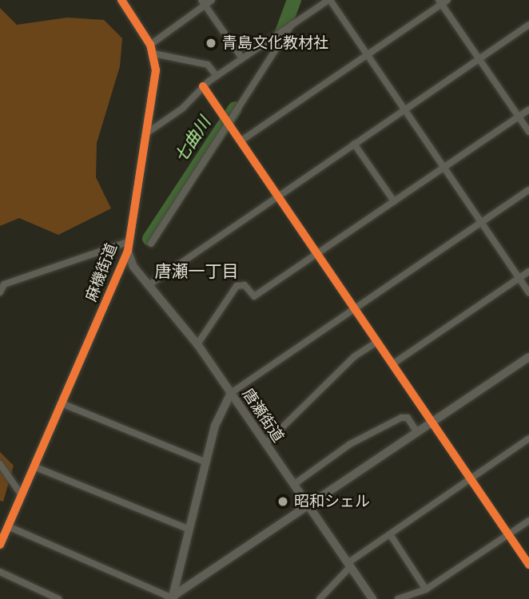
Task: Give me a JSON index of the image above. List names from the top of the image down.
{
  "streets": {
    "street": ["麻機街道", "唐瀬街道"]
  },
  "crossings": [
    ["麻機街道", "唐瀬街道"]
  ],
  "districts": ["唐瀬一丁目"],
  "water": ["七曲川"],
  "places": ["青島文化教材社", "昭和シェル"]
}
